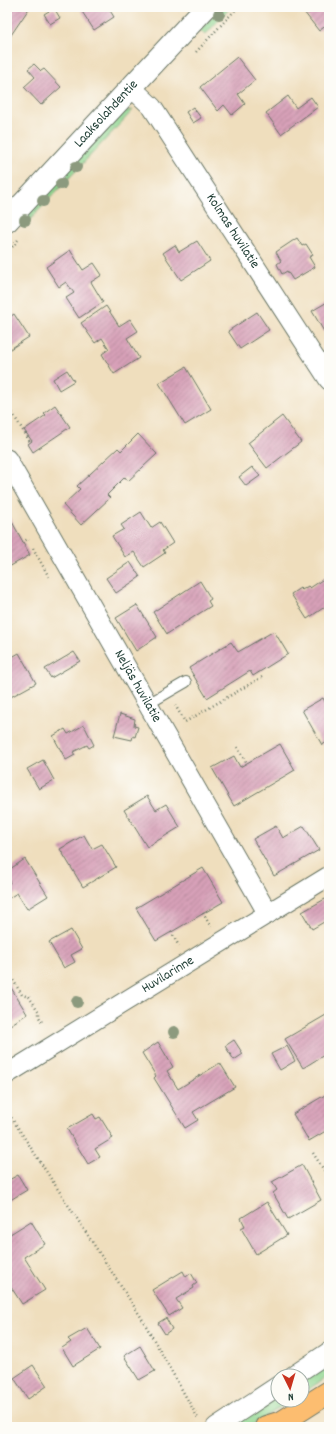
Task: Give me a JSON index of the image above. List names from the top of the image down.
{
  "streets": {
    "street": [
      "Laaksolahdentie",
      "Kolmas huvilatie",
      "Neljäs huvilatie",
      "Huvilarinne"
    ]
  },
  "crossings": [
    ["Laaksolahdentie", "Kolmas huvilatie"],
    ["Neljäs huvilatie", "Huvilarinne"]
  ],
  "north": "bottom"
}
